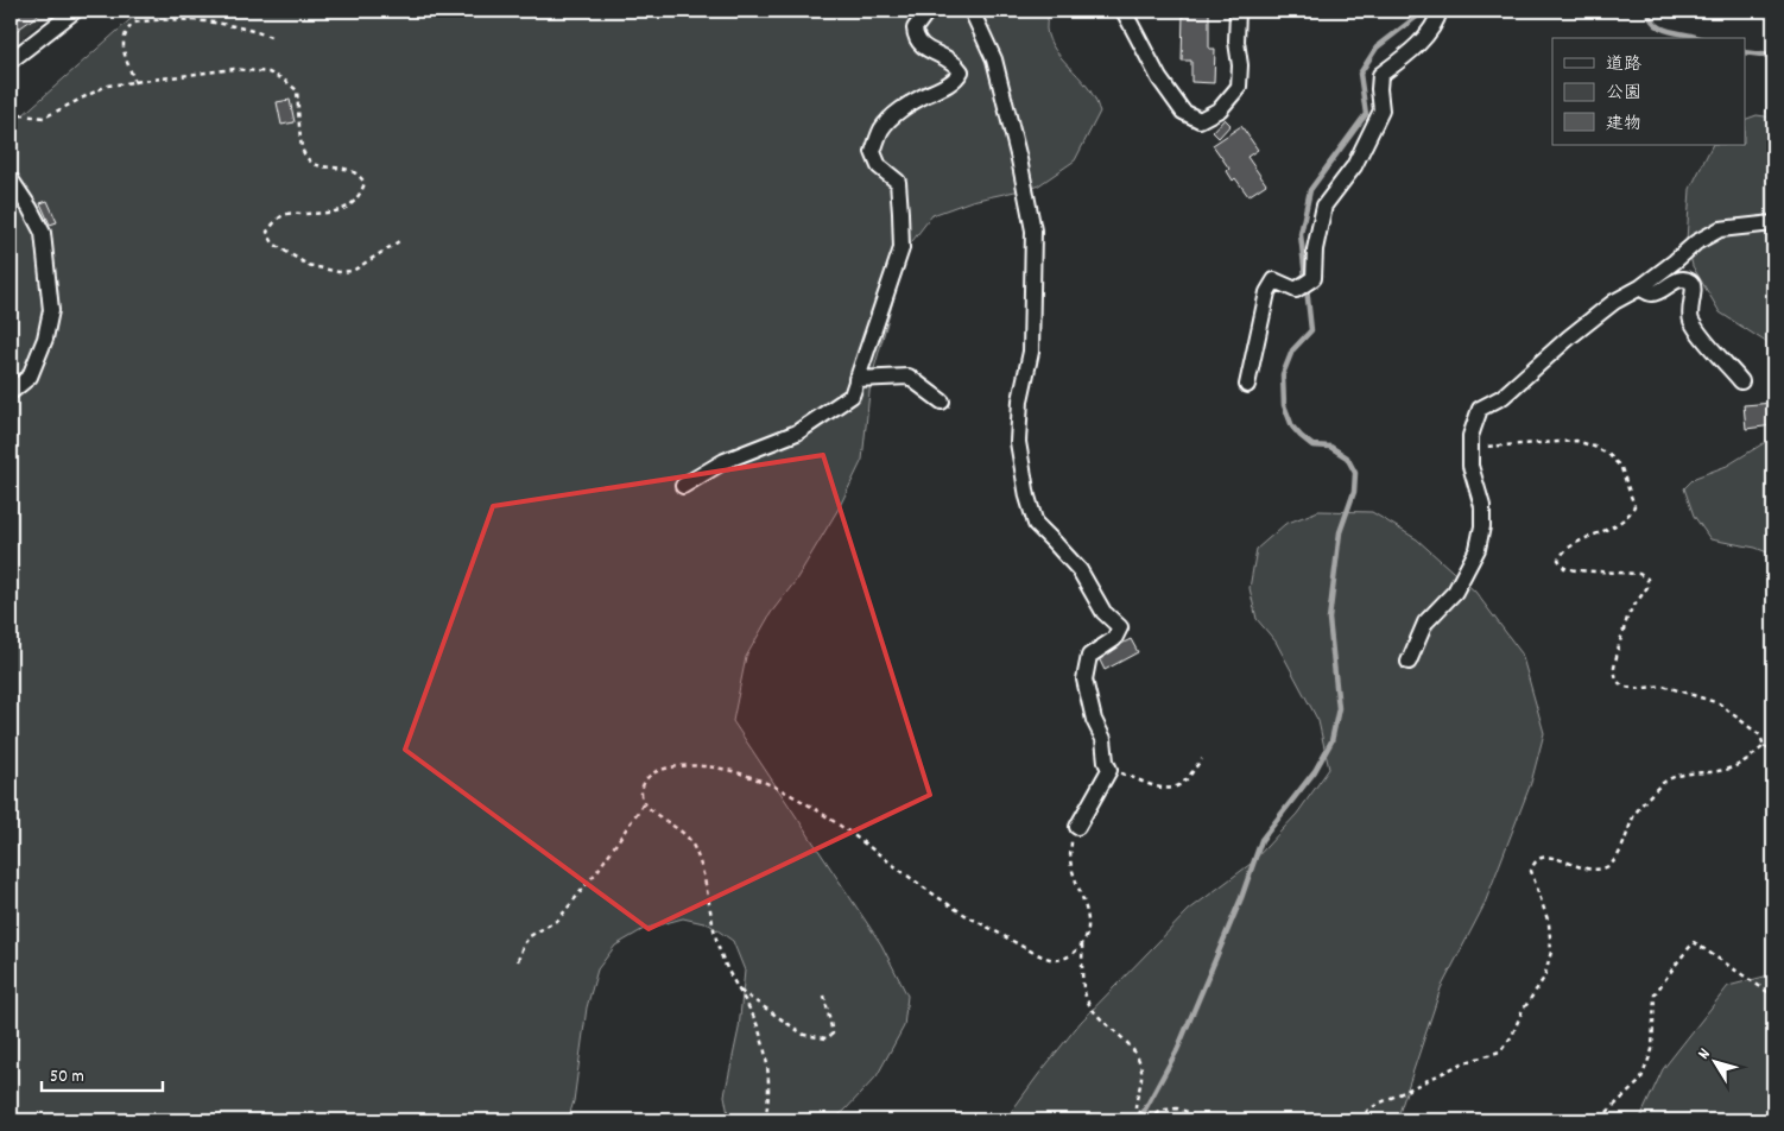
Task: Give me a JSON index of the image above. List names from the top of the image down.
{
  "legend": ["道路", "公園", "建物"],
  "scale_bar": "50 m",
  "north": "top left"
}
